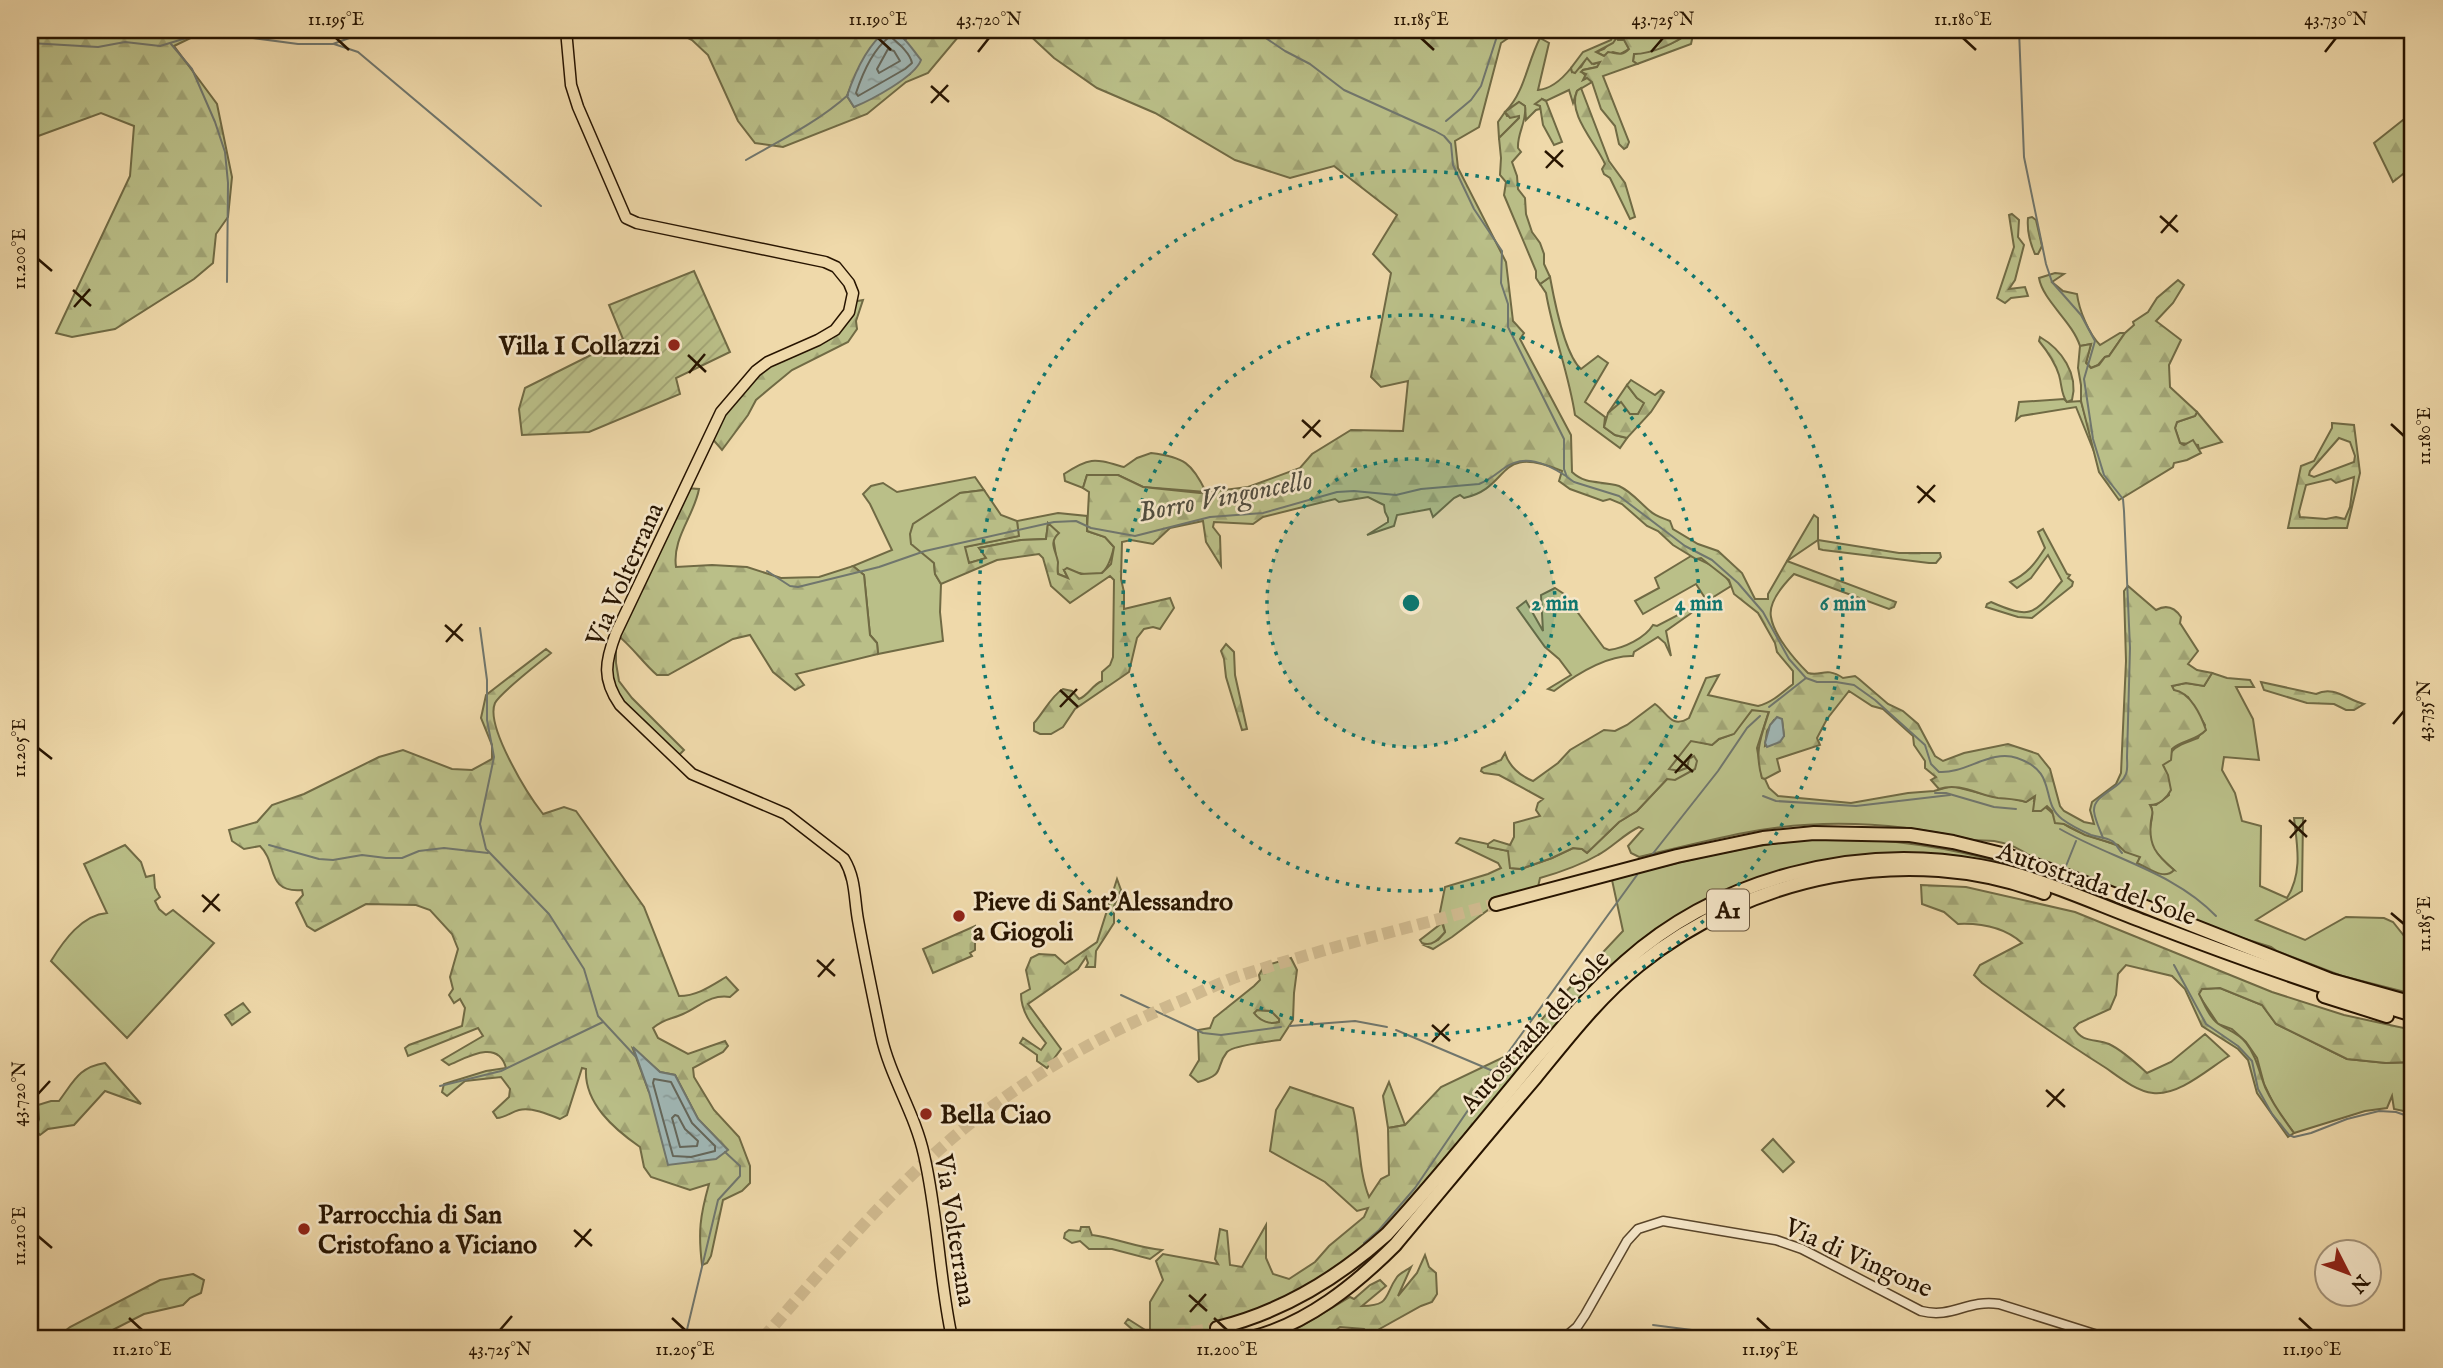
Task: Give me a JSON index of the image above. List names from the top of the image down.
{
  "streets": {
    "highway": ["Autostrada del Sole", "A1"],
    "main road": ["Via Volterrana"],
    "street": ["Via di Vingone"]
  },
  "water": ["Borro Vingoncello"],
  "places": [
    "Villa I Collazzi",
    "Pieve di Sant'Alessandro a Giogoli",
    "Bella Ciao",
    "Parrocchia di San Cristofano a Viciano"
  ],
  "north": "bottom right",
  "coordinates": [
    "11.195°E",
    "11.190°E",
    "43.720°N",
    "11.185°E",
    "43.725°N",
    "11.180°E",
    "43.730°N",
    "11.200°E",
    "43.735°N",
    "11.205°E",
    "11.210°E"
  ],
  "rings": ["2 min", "4 min", "6 min"]
}
